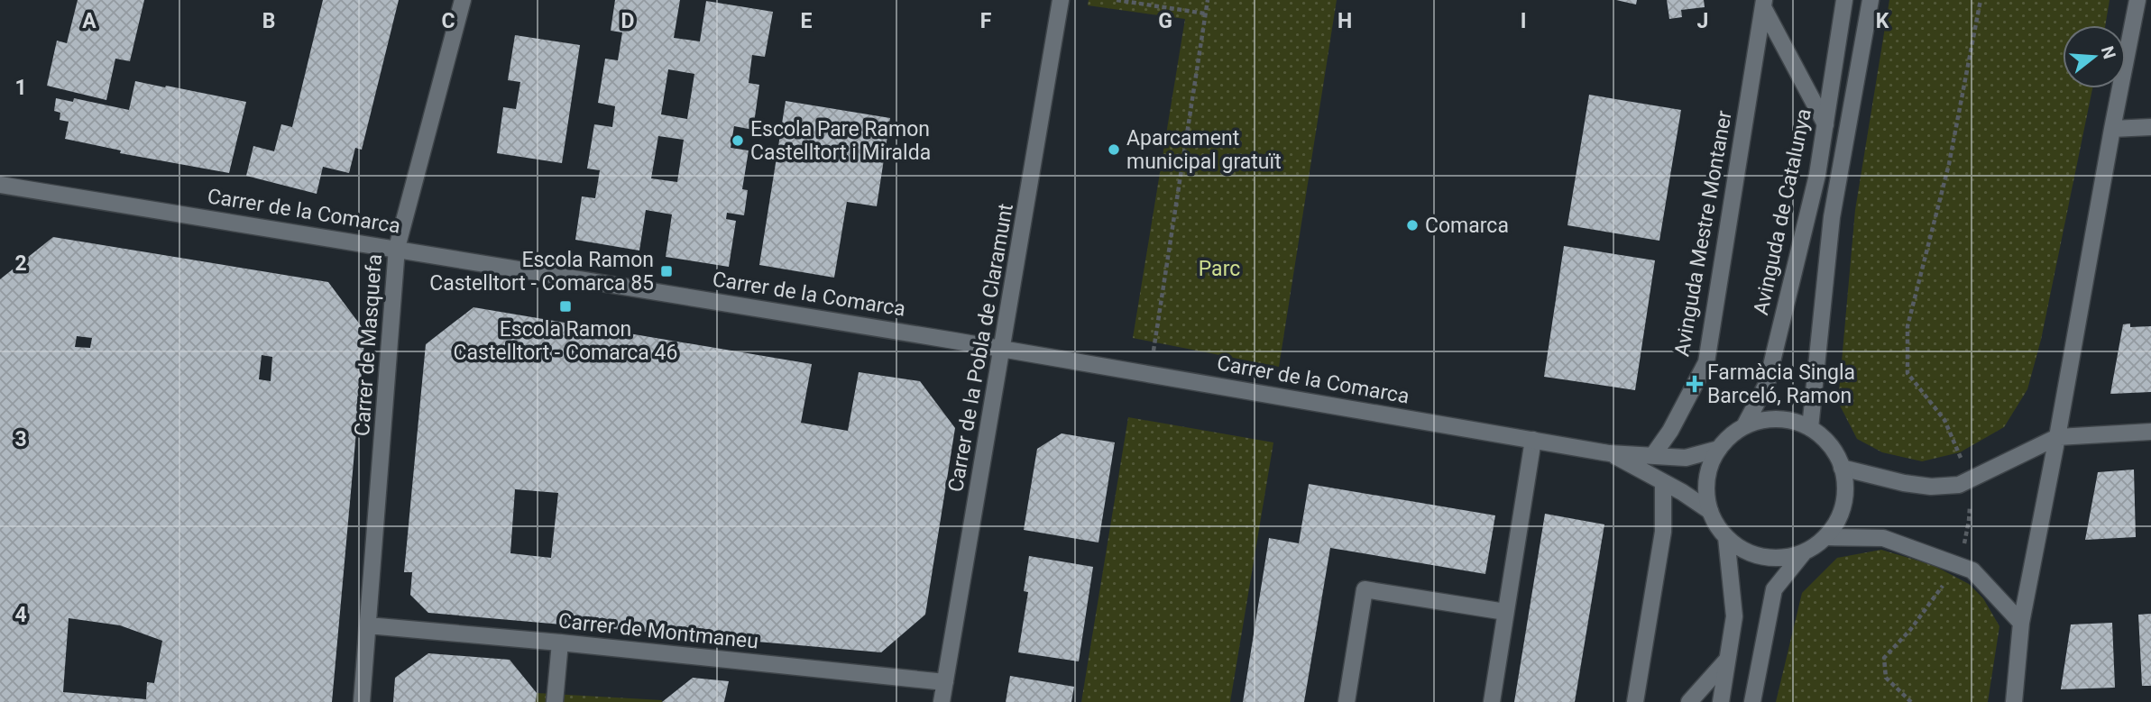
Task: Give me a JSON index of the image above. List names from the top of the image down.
{
  "streets": {
    "street": [
      "Carrer de la Comarca",
      "Avinguda de Catalunya",
      "Avinguda Mestre Montaner",
      "Carrer de Masquefa",
      "Carrer de la Pobla de Claramunt",
      "Carrer de Montmaneu"
    ]
  },
  "crossings": [
    ["Carrer de la Comarca", "Avinguda de Catalunya"],
    ["Carrer de la Comarca", "Avinguda Mestre Montaner"],
    ["Carrer de la Comarca", "Carrer de Masquefa"],
    ["Carrer de la Comarca", "Carrer de la Pobla de Claramunt"],
    ["Avinguda de Catalunya", "Avinguda Mestre Montaner"],
    ["Carrer de Masquefa", "Carrer de Montmaneu"],
    ["Carrer de la Pobla de Claramunt", "Carrer de Montmaneu"]
  ],
  "parks": ["Parc"],
  "places": {
    "other": ["Escola Pare Ramon Castelltort i Miralda", "Aparcament municipal gratuït", "Comarca"],
    "transit": ["Escola Ramon Castelltort - Comarca 85", "Escola Ramon Castelltort - Comarca 46"],
    "health": ["Farmàcia Singla Barceló, Ramon"]
  },
  "north": "right",
  "grid": {
    "columns": [
      "A",
      "B",
      "C",
      "D",
      "E",
      "F",
      "G",
      "H",
      "I",
      "J",
      "K"
    ],
    "rows": [
      "1",
      "2",
      "3",
      "4"
    ]
  }
}
